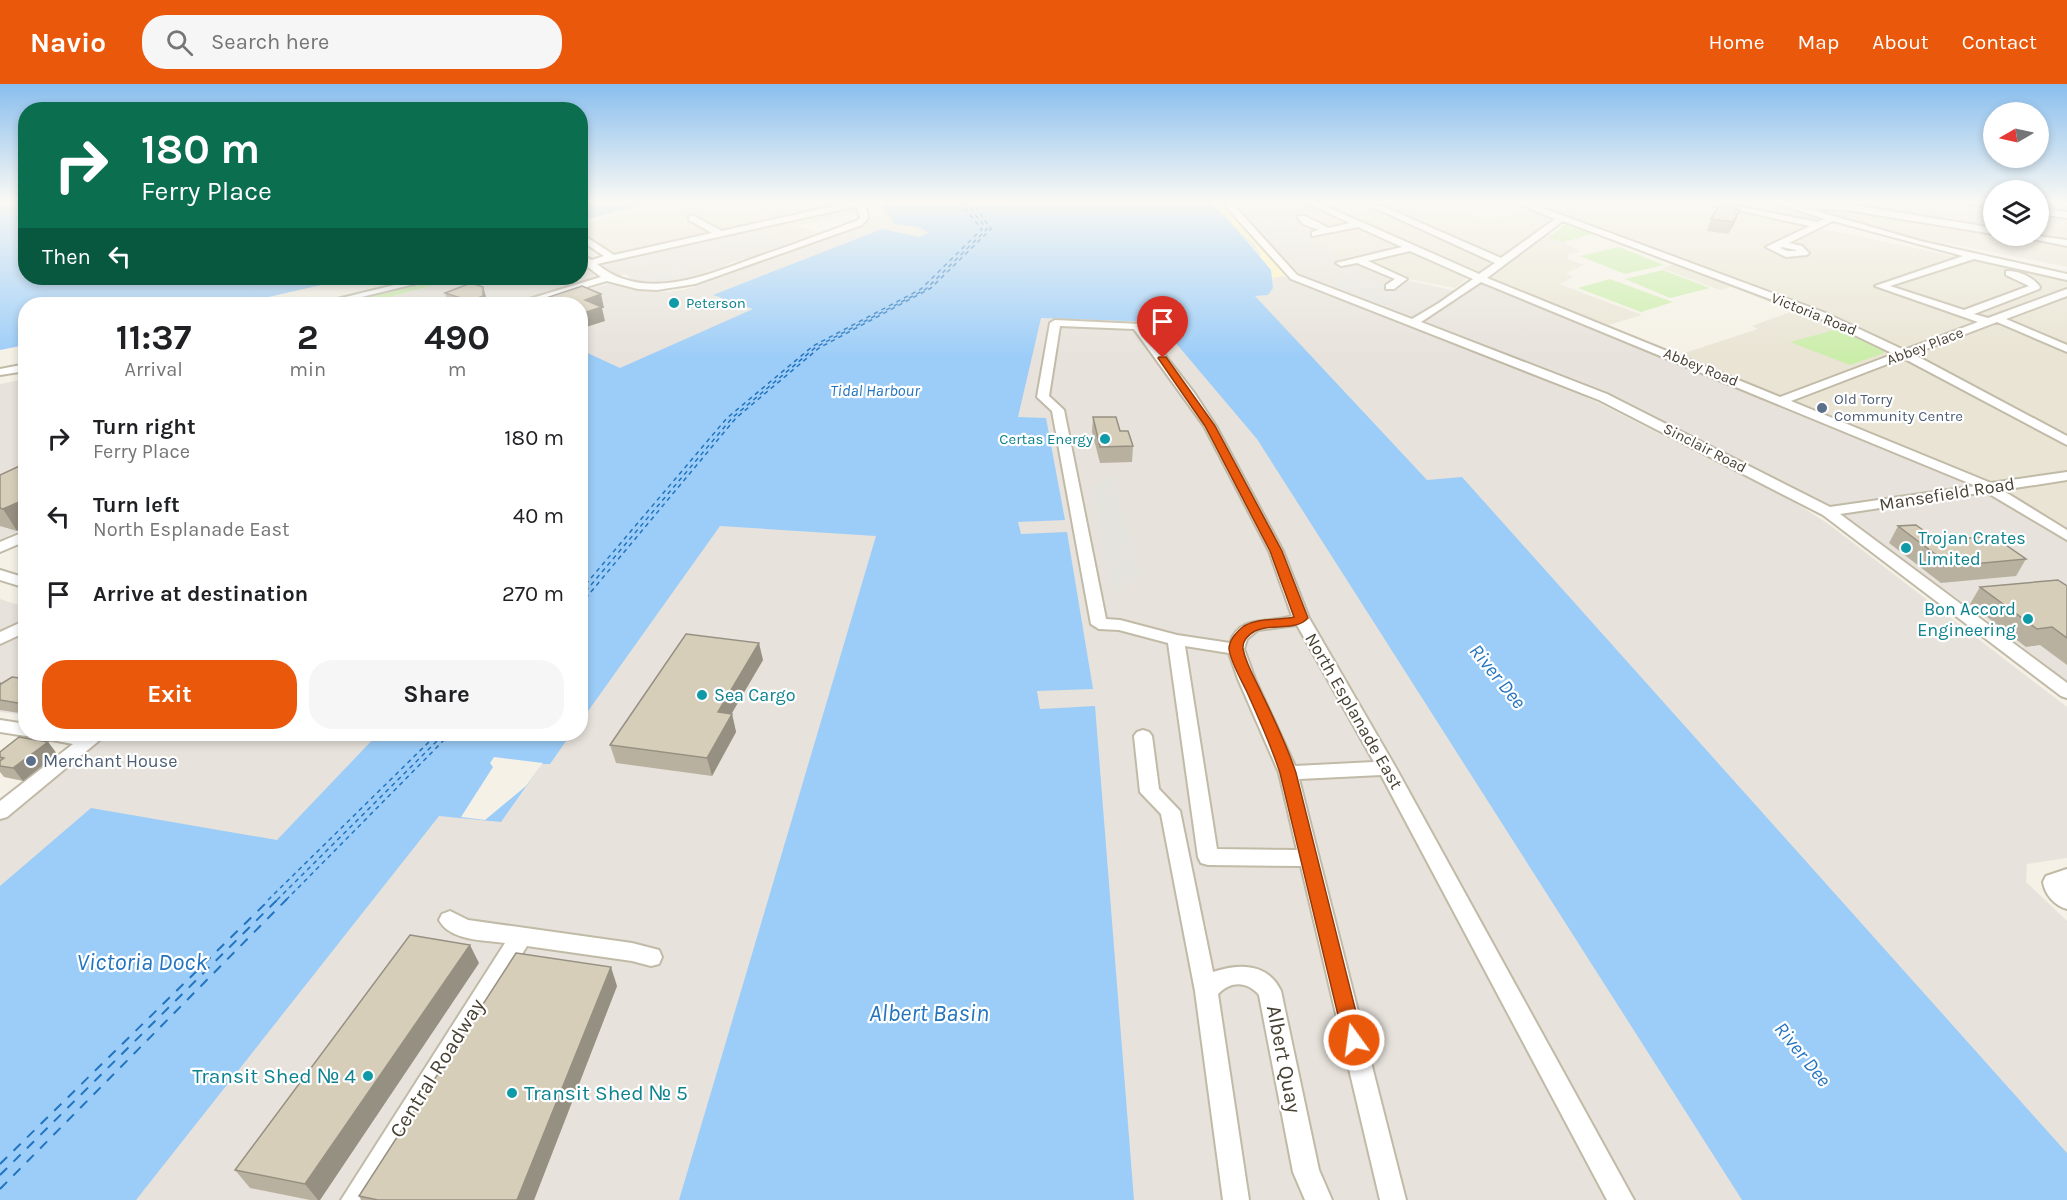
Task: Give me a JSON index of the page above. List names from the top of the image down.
{
  "streets": {
    "street": [
      "Victoria Road",
      "Abbey Place",
      "Abbey Road",
      "Sinclair Road",
      "Mansefield Road",
      "North Esplanade East",
      "Albert Quay",
      "Central Roadway"
    ]
  },
  "crossings": [
    ["Victoria Road", "Abbey Place"],
    ["Abbey Place", "Abbey Road"],
    ["Abbey Road", "Mansefield Road"],
    ["Sinclair Road", "Mansefield Road"]
  ],
  "water": [
    "Tidal Harbour",
    "River Dee",
    "Victoria Dock",
    "Albert Basin"
  ],
  "places": [
    "Peterson",
    "Old Torry Community Centre",
    "Certas Energy",
    "Trojan Crates Limited",
    "Bon Accord Engineering",
    "Sea Cargo",
    "Merchant House",
    "Transit Shed № 4",
    "Transit Shed № 5"
  ],
  "north": "left",
  "page": {
    "header": "Navio",
    "search": "Search here",
    "nav": [
      "Home",
      "Map",
      "About",
      "Contact"
    ],
    "turn": ["180 m", "Ferry Place"],
    "then": "Then",
    "eta": [
      "11:37",
      "Arrival",
      "2",
      "min",
      "490",
      "m"
    ],
    "list": [
      {
        "name": "Turn right",
        "note": "Ferry Place",
        "value": "180 m"
      },
      {
        "name": "Turn left",
        "note": "North Esplanade East",
        "value": "40 m"
      },
      {
        "name": "Arrive at destination",
        "value": "270 m"
      }
    ],
    "buttons": ["Exit", "Share"]
  }
}
